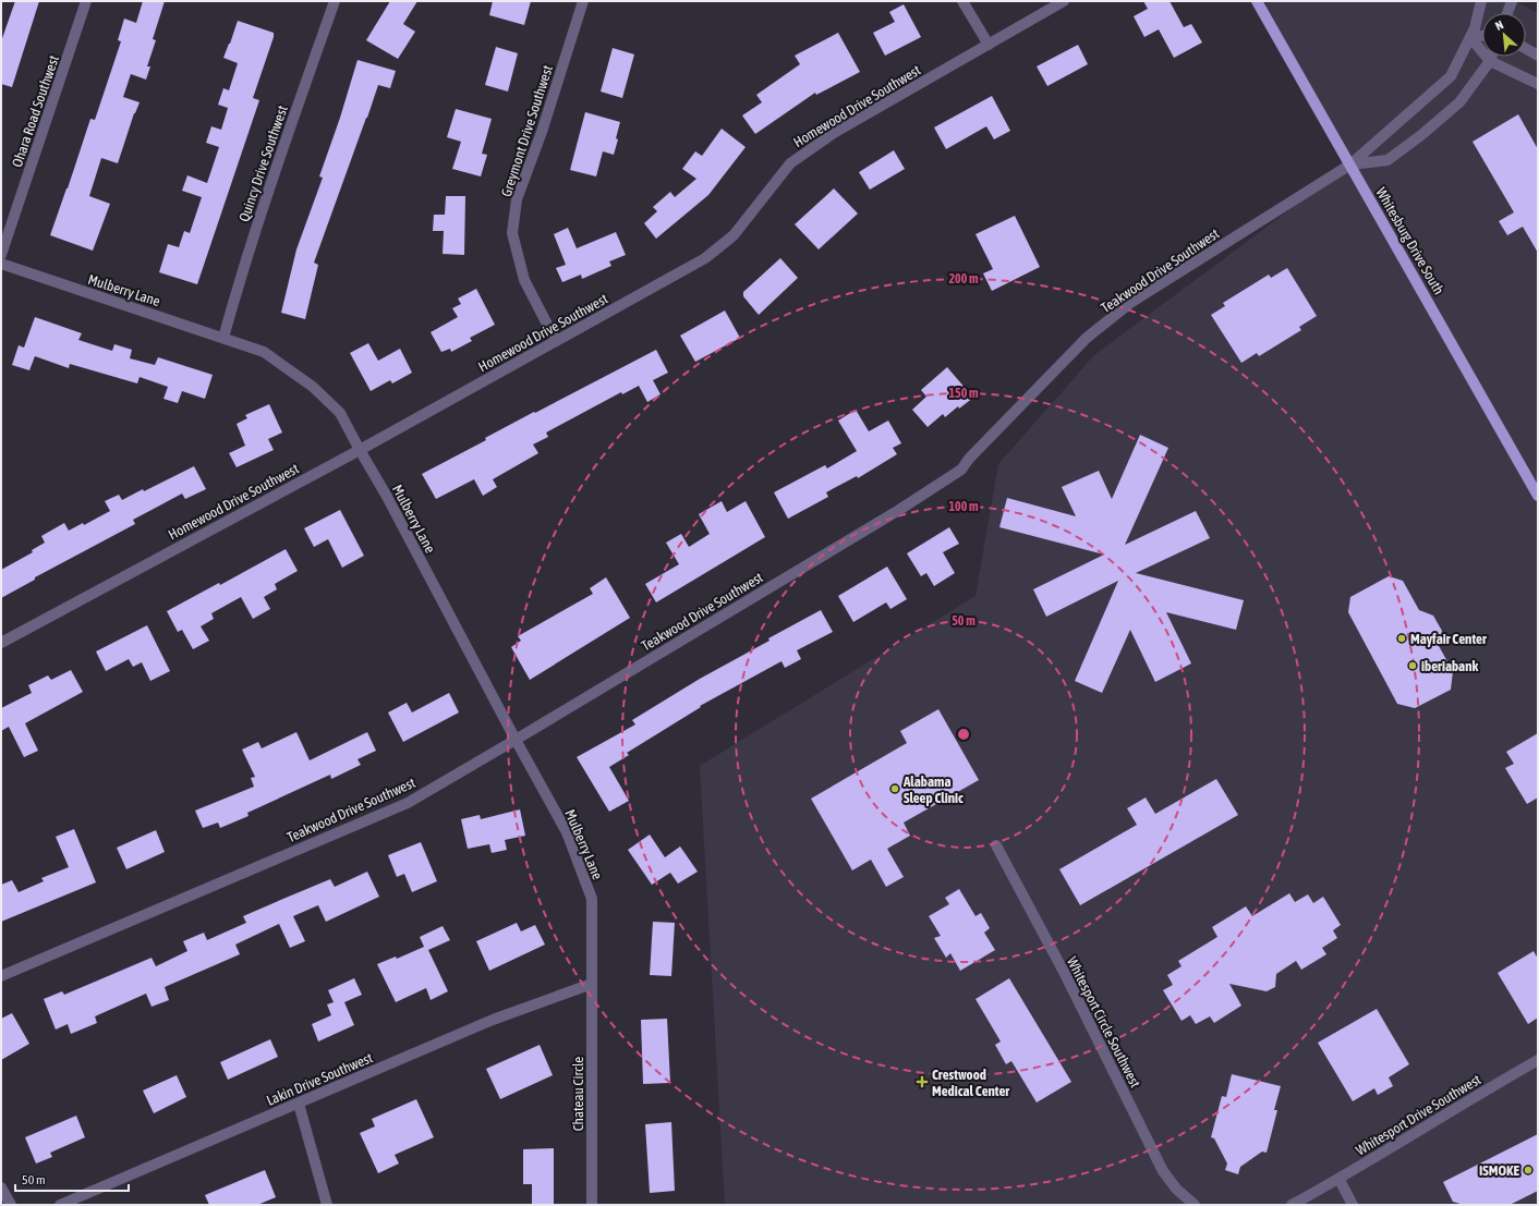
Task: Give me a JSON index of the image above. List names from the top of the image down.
{
  "streets": {
    "main road": ["Whitesburg Drive South"],
    "street": [
      "Homewood Drive Southwest",
      "Ohara Road Southwest",
      "Greymont Drive Southwest",
      "Quincy Drive Southwest",
      "Teakwood Drive Southwest",
      "Mulberry Lane",
      "Whitesport Circle Southwest",
      "Lakin Drive Southwest",
      "Chateau Circle",
      "Whitesport Drive Southwest"
    ]
  },
  "crossings": [
    ["Homewood Drive Southwest", "Greymont Drive Southwest"],
    ["Homewood Drive Southwest", "Mulberry Lane"],
    ["Quincy Drive Southwest", "Mulberry Lane"],
    ["Whitesburg Drive South", "Teakwood Drive Southwest"],
    ["Teakwood Drive Southwest", "Mulberry Lane"],
    ["Mulberry Lane", "Lakin Drive Southwest"],
    ["Mulberry Lane", "Chateau Circle"],
    ["Lakin Drive Southwest", "Chateau Circle"]
  ],
  "places": {
    "other": [
      "Mayfair Center",
      "iberiabank",
      "Alabama Sleep Clinic",
      "ISMOKE"
    ],
    "health": ["Crestwood Medical Center"]
  },
  "scale_bar": "50 m",
  "north": "top left",
  "rings": [
    "200 m",
    "150 m",
    "100 m",
    "50 m"
  ]
}
